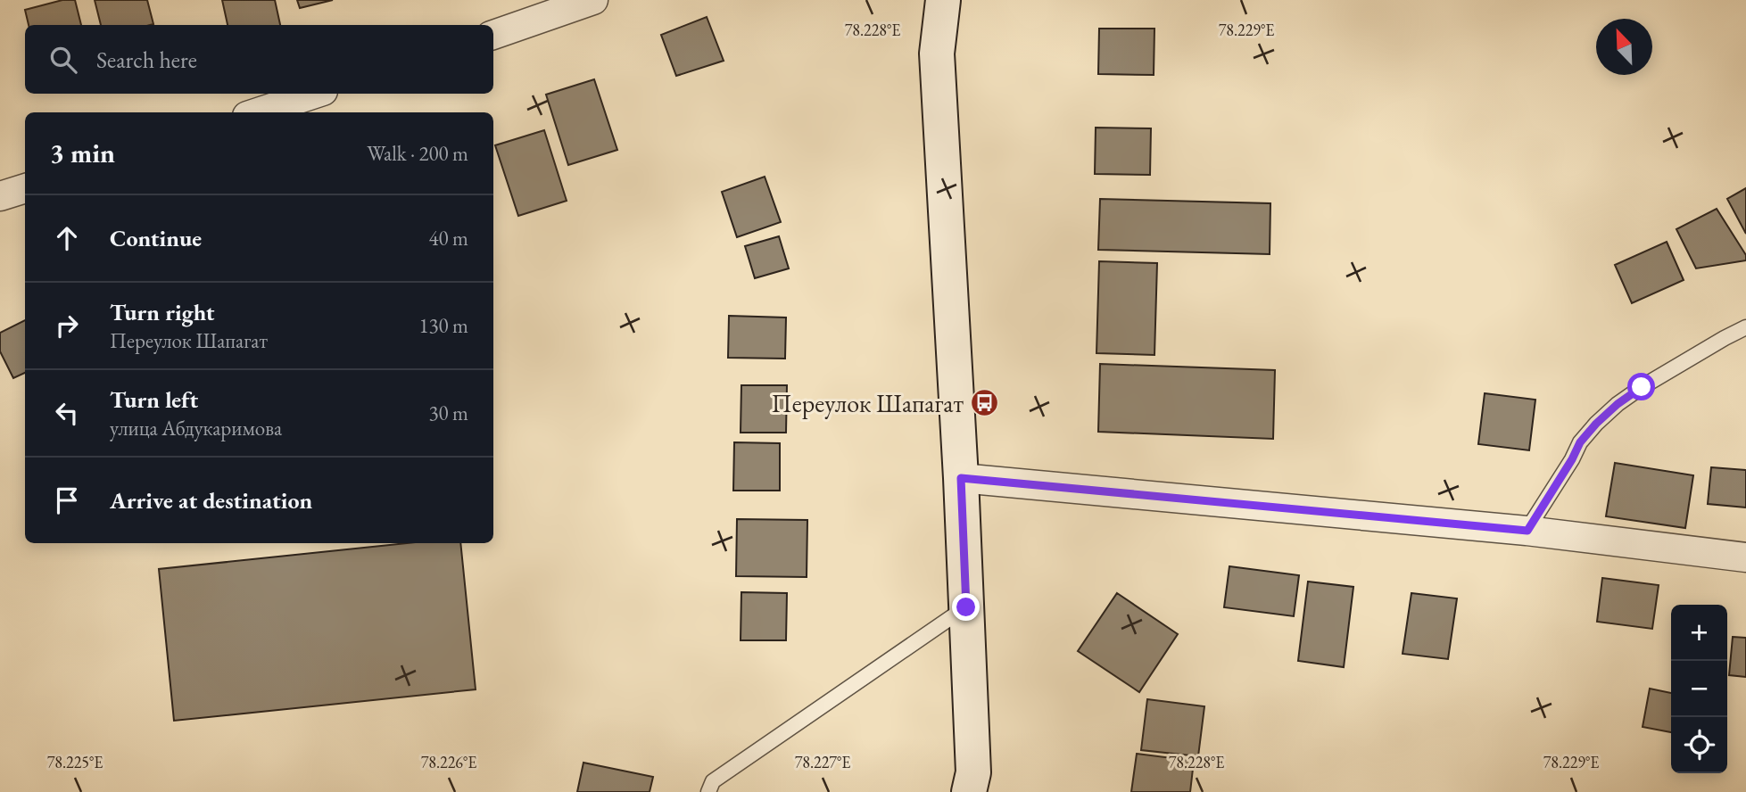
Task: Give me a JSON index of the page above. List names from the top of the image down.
{
  "places": {
    "bus stop": ["Переулок Шапагат"]
  },
  "north": "top left",
  "page": {
    "search": "Search here",
    "heading": ["3 min", "Walk · 200 m"],
    "list": [
      ["Continue", "40 m"],
      ["Turn right", "Переулок Шапагат", "130 m"],
      ["Turn left", "улица Абдукаримова", "30 m"],
      "Arrive at destination"
    ],
    "map_buttons": ["+", "−"]
  },
  "coordinates": [
    "78.228°E",
    "78.229°E",
    "78.225°E",
    "78.226°E",
    "78.227°E"
  ]
}
